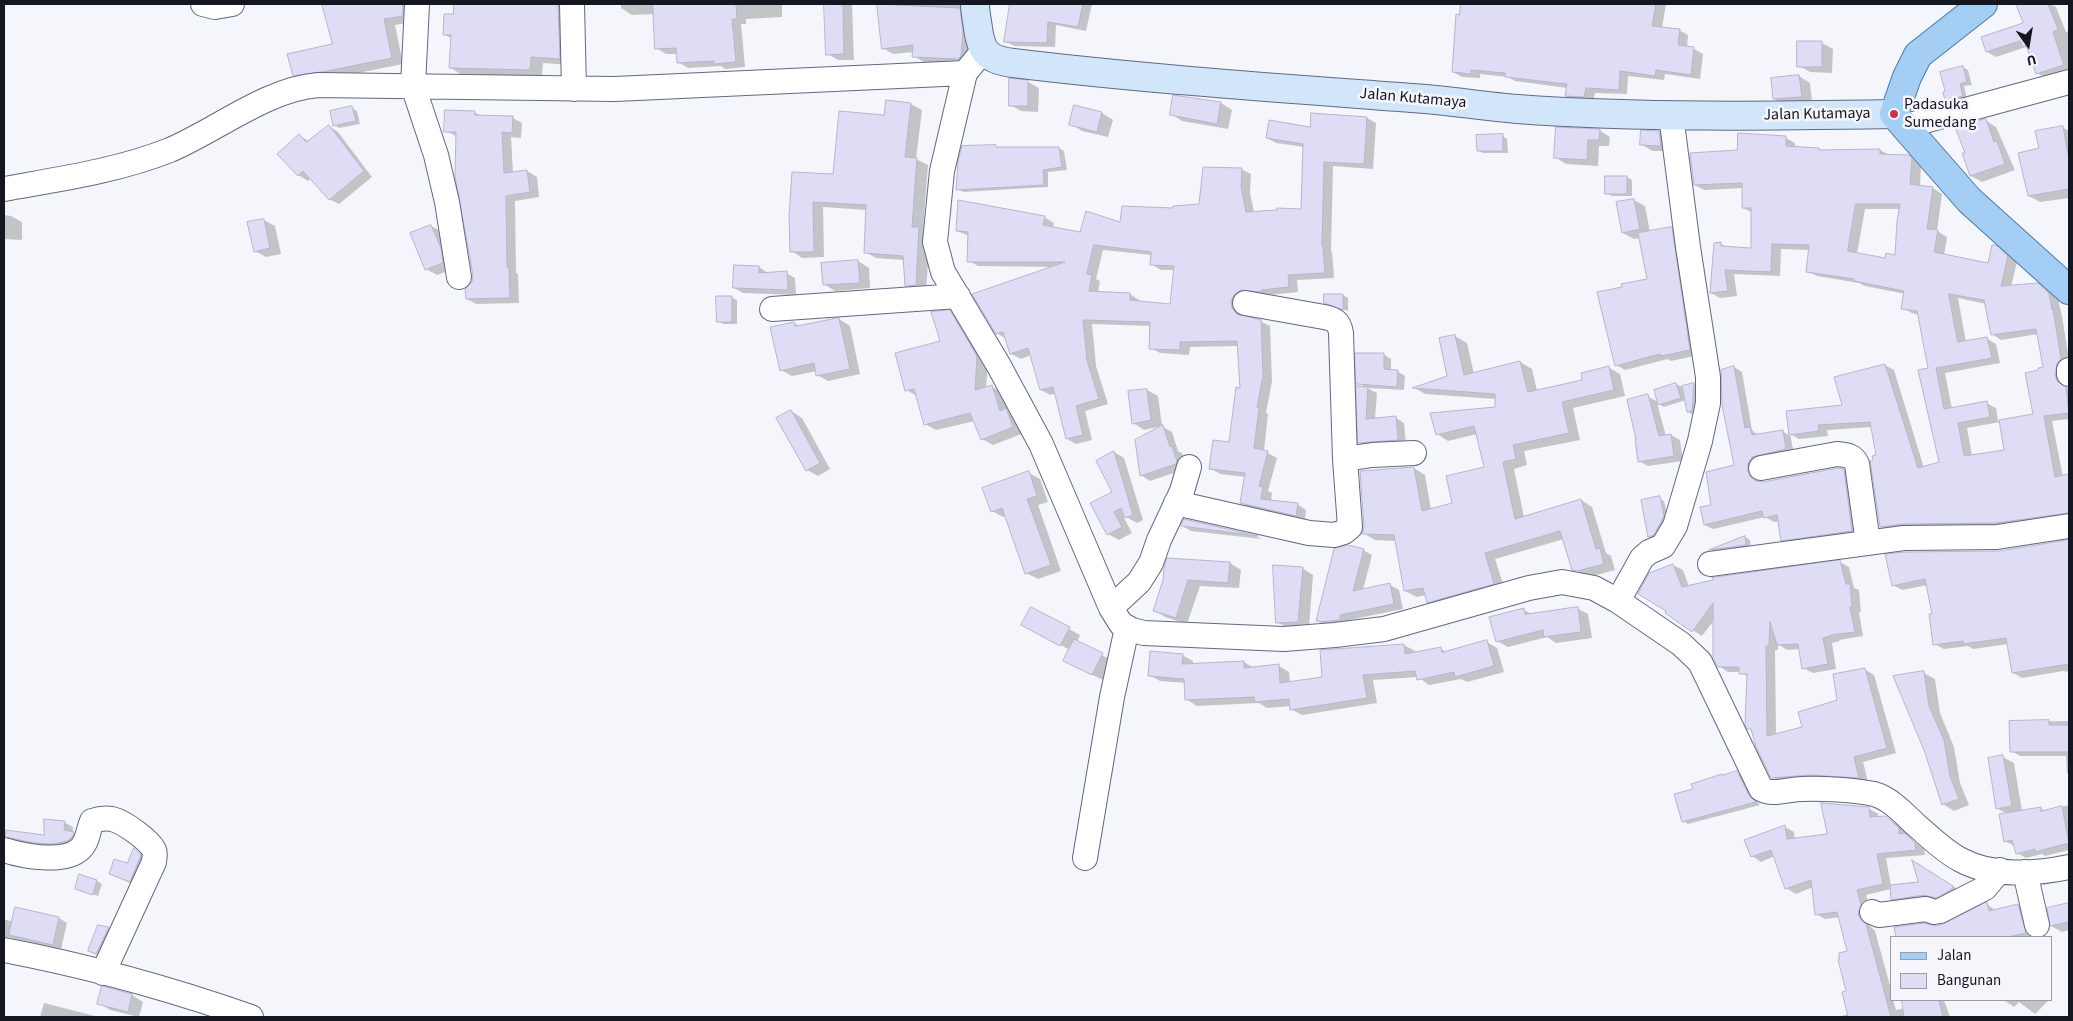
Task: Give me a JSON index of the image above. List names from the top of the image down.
{
  "streets": {
    "main road": ["Jalan Kutamaya"]
  },
  "places": ["Padasuka Sumedang"],
  "legend": ["Jalan", "Bangunan"],
  "north": "bottom"
}
